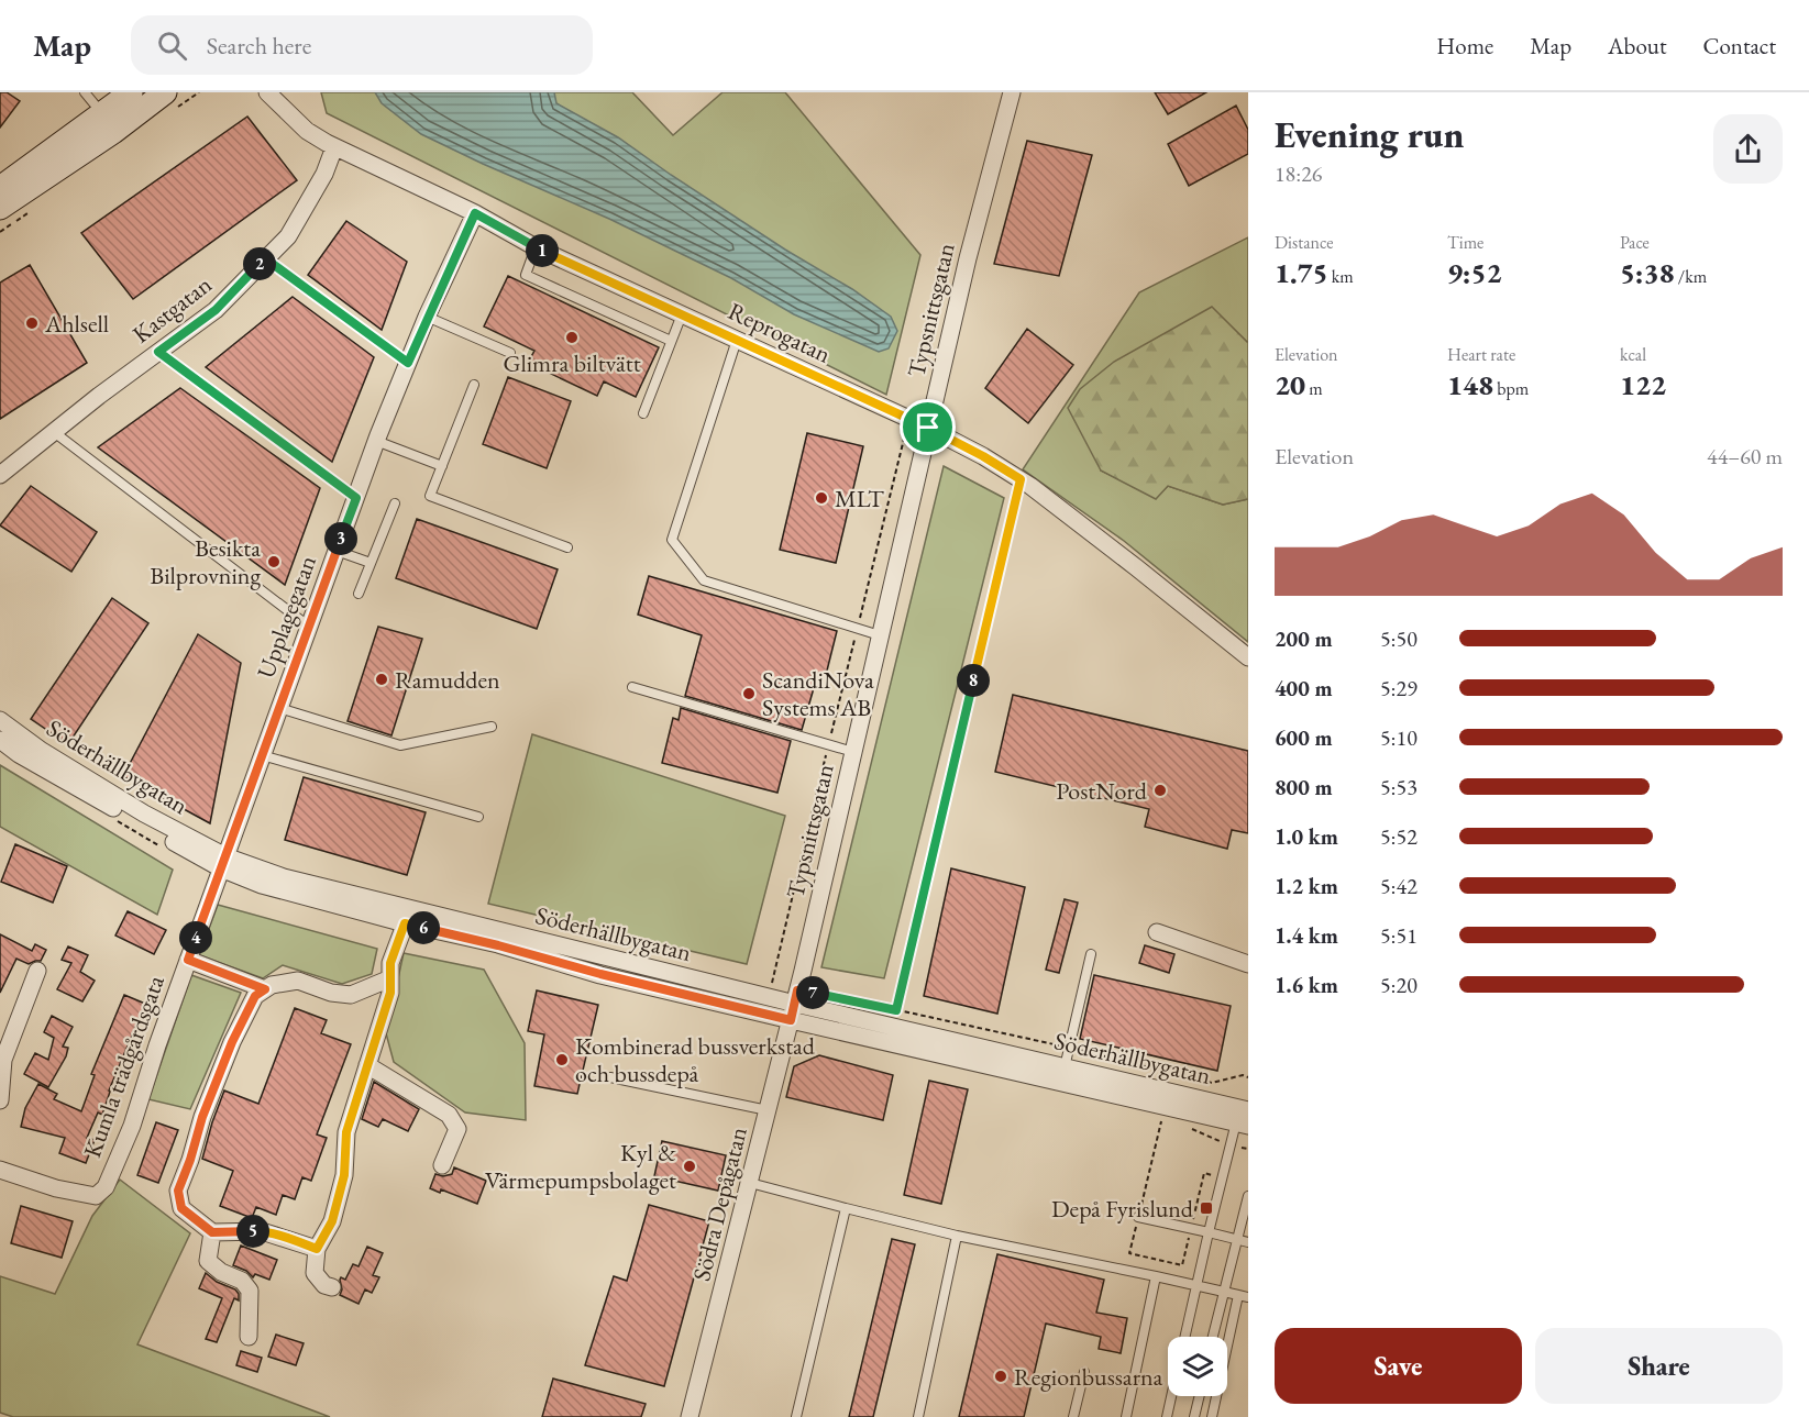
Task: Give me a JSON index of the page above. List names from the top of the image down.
{
  "streets": {
    "street": [
      "Kastgatan",
      "Typsnittsgatan",
      "Reprogatan",
      "Upplagegatan",
      "Söderhällbygatan",
      "Kumla trädgårdsgata",
      "Södra Depågatan"
    ]
  },
  "crossings": [
    ["Kastgatan", "Reprogatan"],
    ["Typsnittsgatan", "Reprogatan"],
    ["Typsnittsgatan", "Söderhällbygatan"],
    ["Typsnittsgatan", "Södra Depågatan"],
    ["Reprogatan", "Upplagegatan"],
    ["Upplagegatan", "Söderhällbygatan"],
    ["Upplagegatan", "Kumla trädgårdsgata"],
    ["Söderhällbygatan", "Kumla trädgårdsgata"],
    ["Söderhällbygatan", "Södra Depågatan"]
  ],
  "places": {
    "other": [
      "Ahlsell",
      "Glimra biltvätt",
      "MLT",
      "Besikta Bilprovning",
      "Ramudden",
      "ScandiNova Systems AB",
      "PostNord",
      "Kombinerad bussverkstad och bussdepå",
      "Kyl & Värmepumpsbolaget",
      "Regionbussarna"
    ],
    "transit": ["Depå Fyrislund"]
  },
  "page": {
    "header": "Map",
    "search": "Search here",
    "nav": [
      "Home",
      "Map",
      "About",
      "Contact"
    ],
    "heading": ["Evening run", "18:26"],
    "stats": [
      ["Distance", "1.75 km"],
      ["Time", "9:52"],
      ["Pace", "5:38 /km"],
      ["Elevation", "20 m"],
      ["Heart rate", "148 bpm"],
      ["kcal", "122"]
    ],
    "pins": [
      "1",
      "2",
      "3",
      "8",
      "6",
      "4",
      "7",
      "5"
    ],
    "chart": ["Elevation", "44–60 m"],
    "list": [
      {
        "name": "200 m",
        "note": "5:50"
      },
      {
        "name": "400 m",
        "note": "5:29"
      },
      {
        "name": "600 m",
        "note": "5:10"
      },
      {
        "name": "800 m",
        "note": "5:53"
      },
      {
        "name": "1.0 km",
        "note": "5:52"
      },
      {
        "name": "1.2 km",
        "note": "5:42"
      },
      {
        "name": "1.4 km",
        "note": "5:51"
      },
      {
        "name": "1.6 km",
        "note": "5:20"
      }
    ],
    "buttons": ["Save", "Share"]
  }
}
